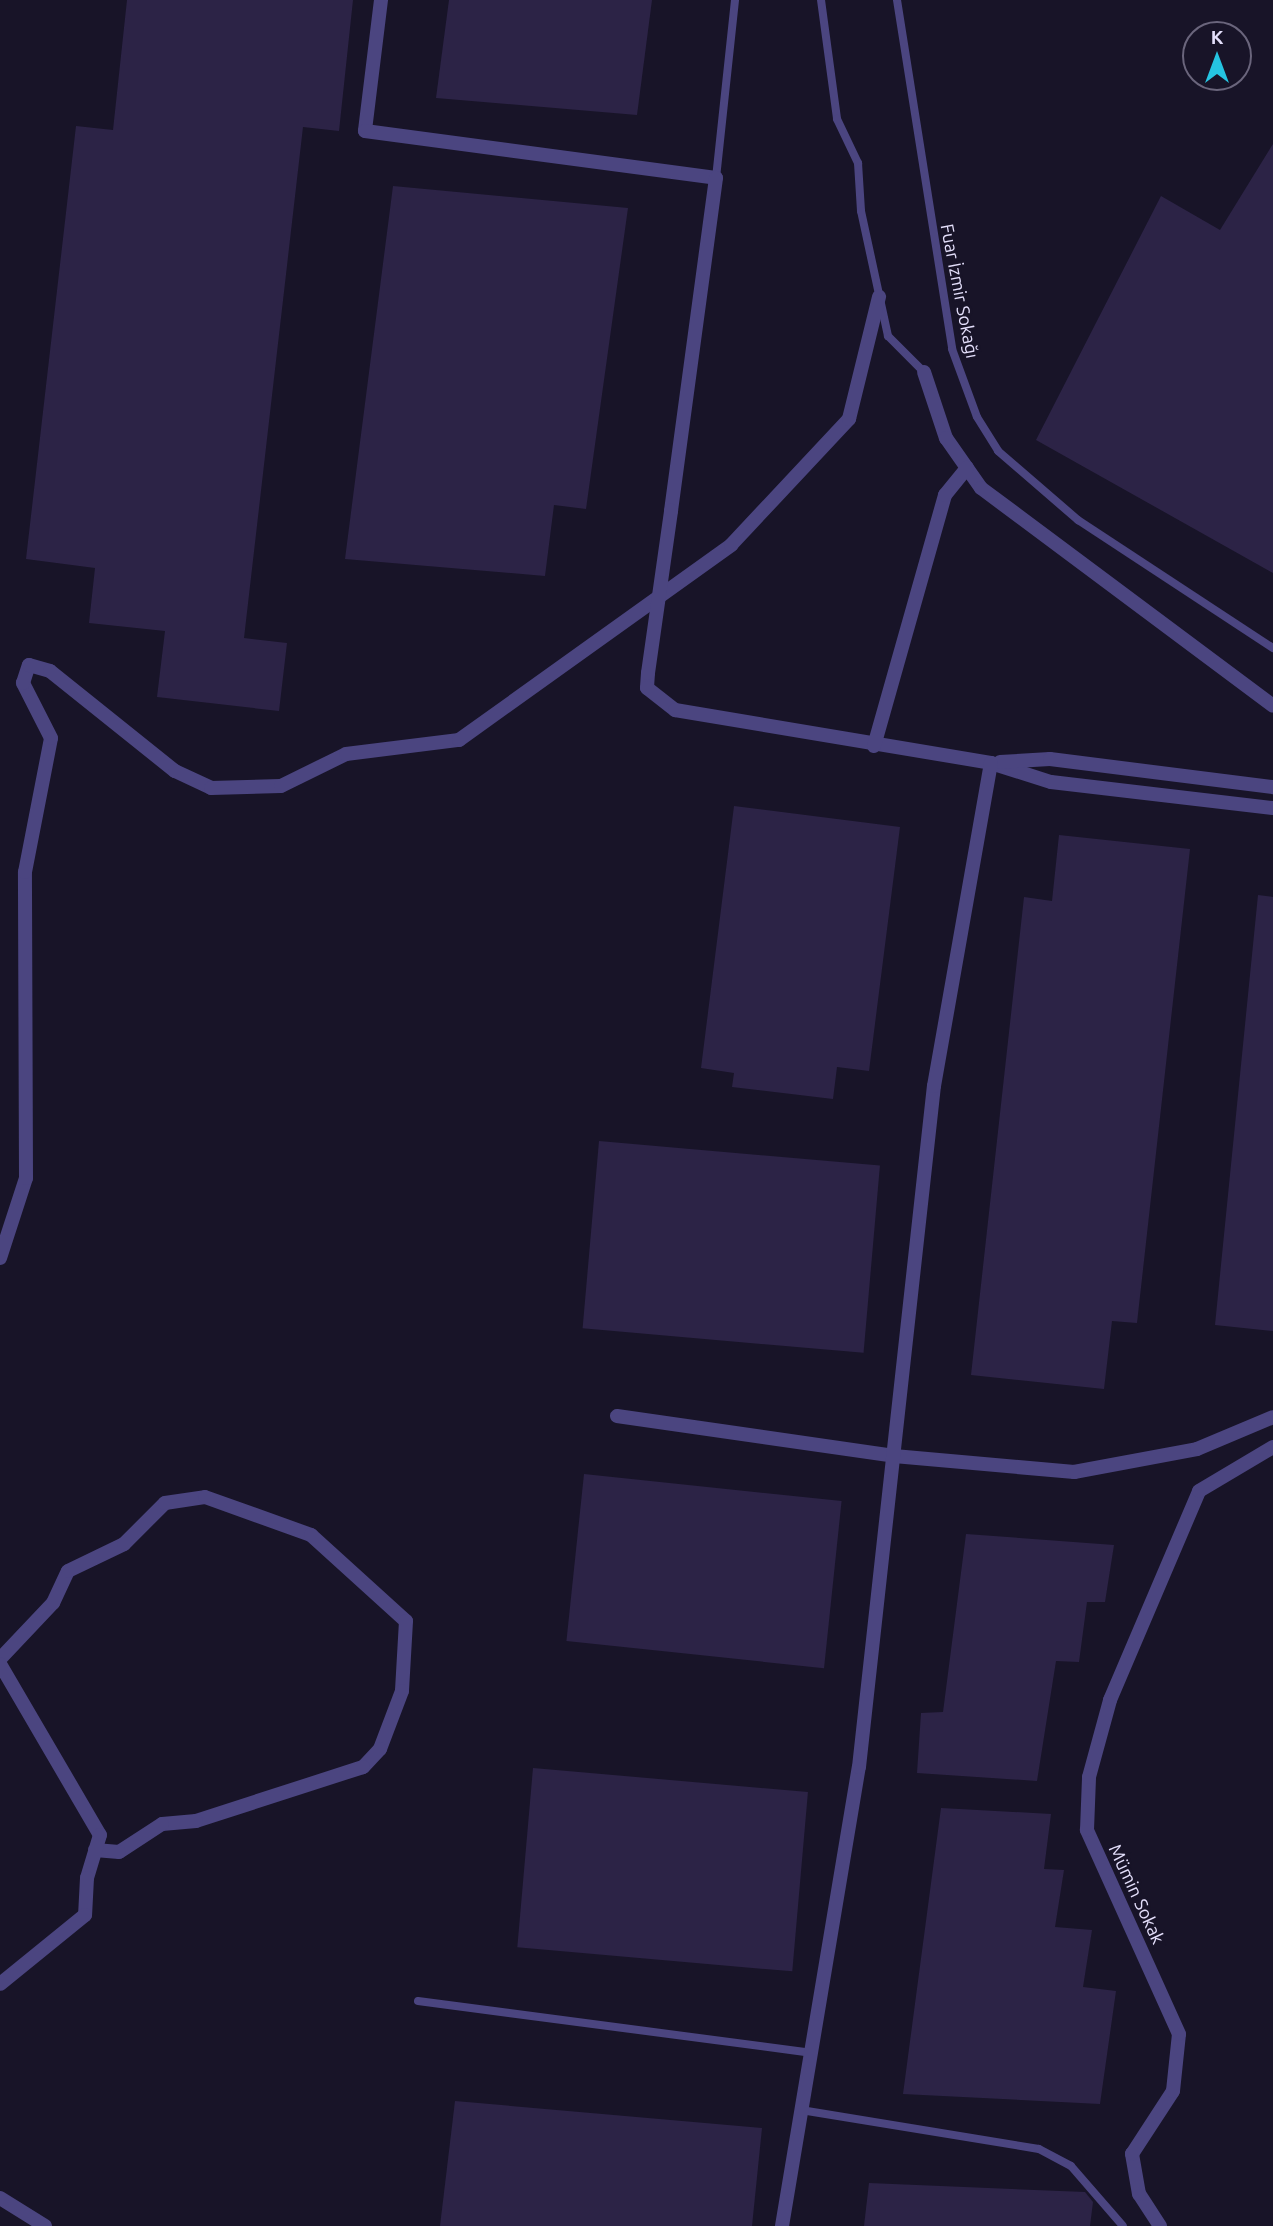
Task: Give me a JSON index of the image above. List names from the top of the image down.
{
  "streets": {
    "street": ["Mümin Sokak"],
    "lane": ["Fuar İzmir Sokağı"]
  },
  "north": "top"
}
